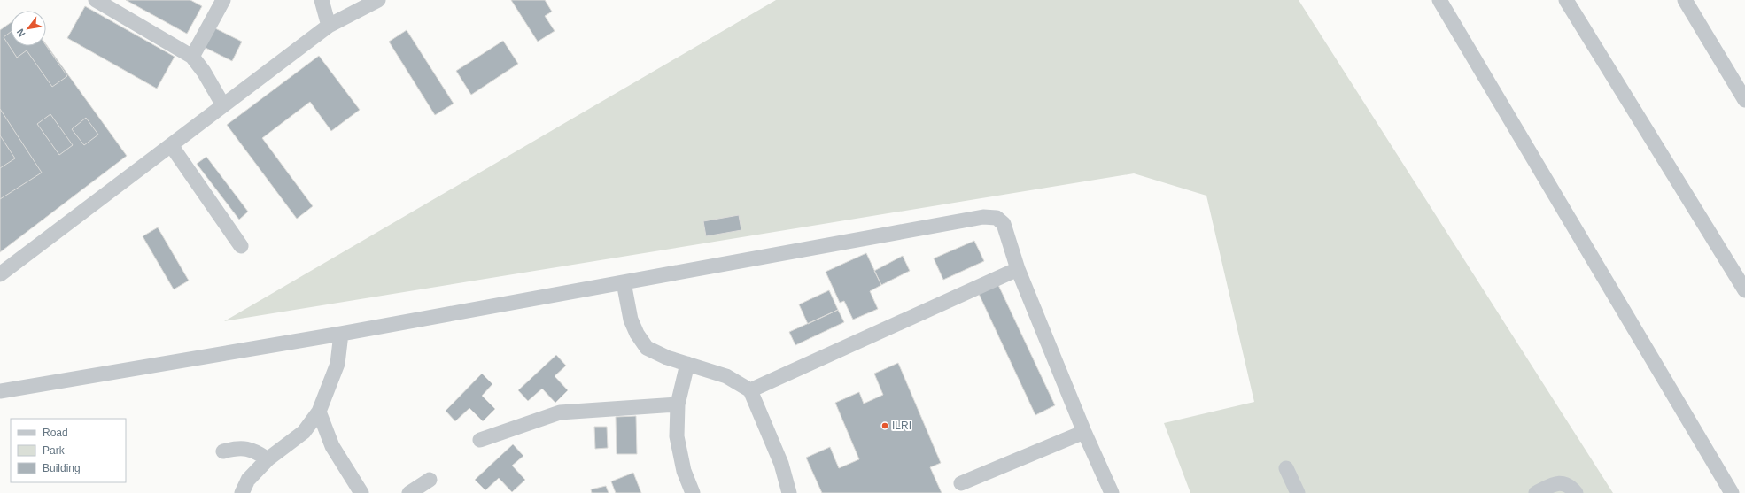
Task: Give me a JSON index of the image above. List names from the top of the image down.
{
  "places": ["ILRI"],
  "legend": ["Road", "Park", "Building"],
  "north": "bottom left"
}
